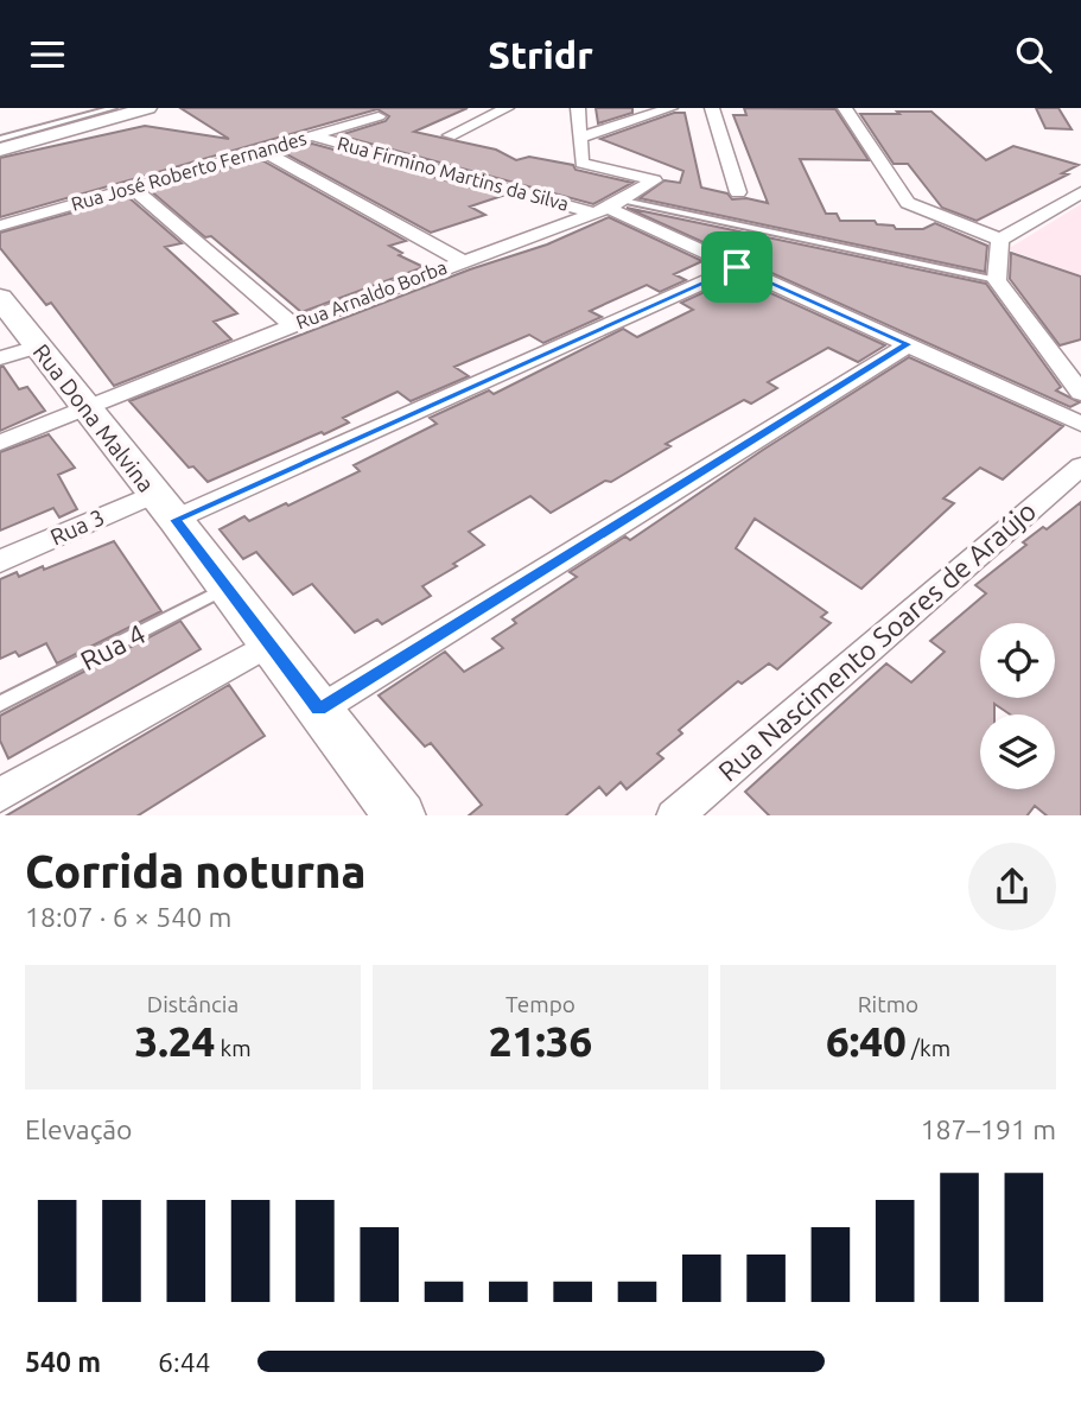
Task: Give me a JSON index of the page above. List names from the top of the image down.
{
  "streets": {
    "street": [
      "Rua José Roberto Fernandes",
      "Rua Firmino Martins da Silva",
      "Rua Arnaldo Borba",
      "Rua Dona Malvina",
      "Rua 3",
      "Rua Nascimento Soares de Araújo"
    ],
    "lane": ["Rua 4"]
  },
  "crossings": [
    ["Rua José Roberto Fernandes", "Rua Firmino Martins da Silva"],
    ["Rua Firmino Martins da Silva", "Rua Arnaldo Borba"],
    ["Rua Firmino Martins da Silva", "Rua 3"],
    ["Rua Arnaldo Borba", "Rua Dona Malvina"],
    ["Rua Dona Malvina", "Rua 3"],
    ["Rua Dona Malvina", "Rua 4"]
  ],
  "page": {
    "header": "Stridr",
    "heading": ["Corrida noturna", "18:07 · 6 × 540 m"],
    "stats": [
      ["Distância", "3.24 km"],
      ["Tempo", "21:36"],
      ["Ritmo", "6:40 /km"]
    ],
    "chart": ["Elevação", "187–191 m"],
    "list": [
      {
        "name": "540 m",
        "note": "6:44"
      }
    ]
  }
}
